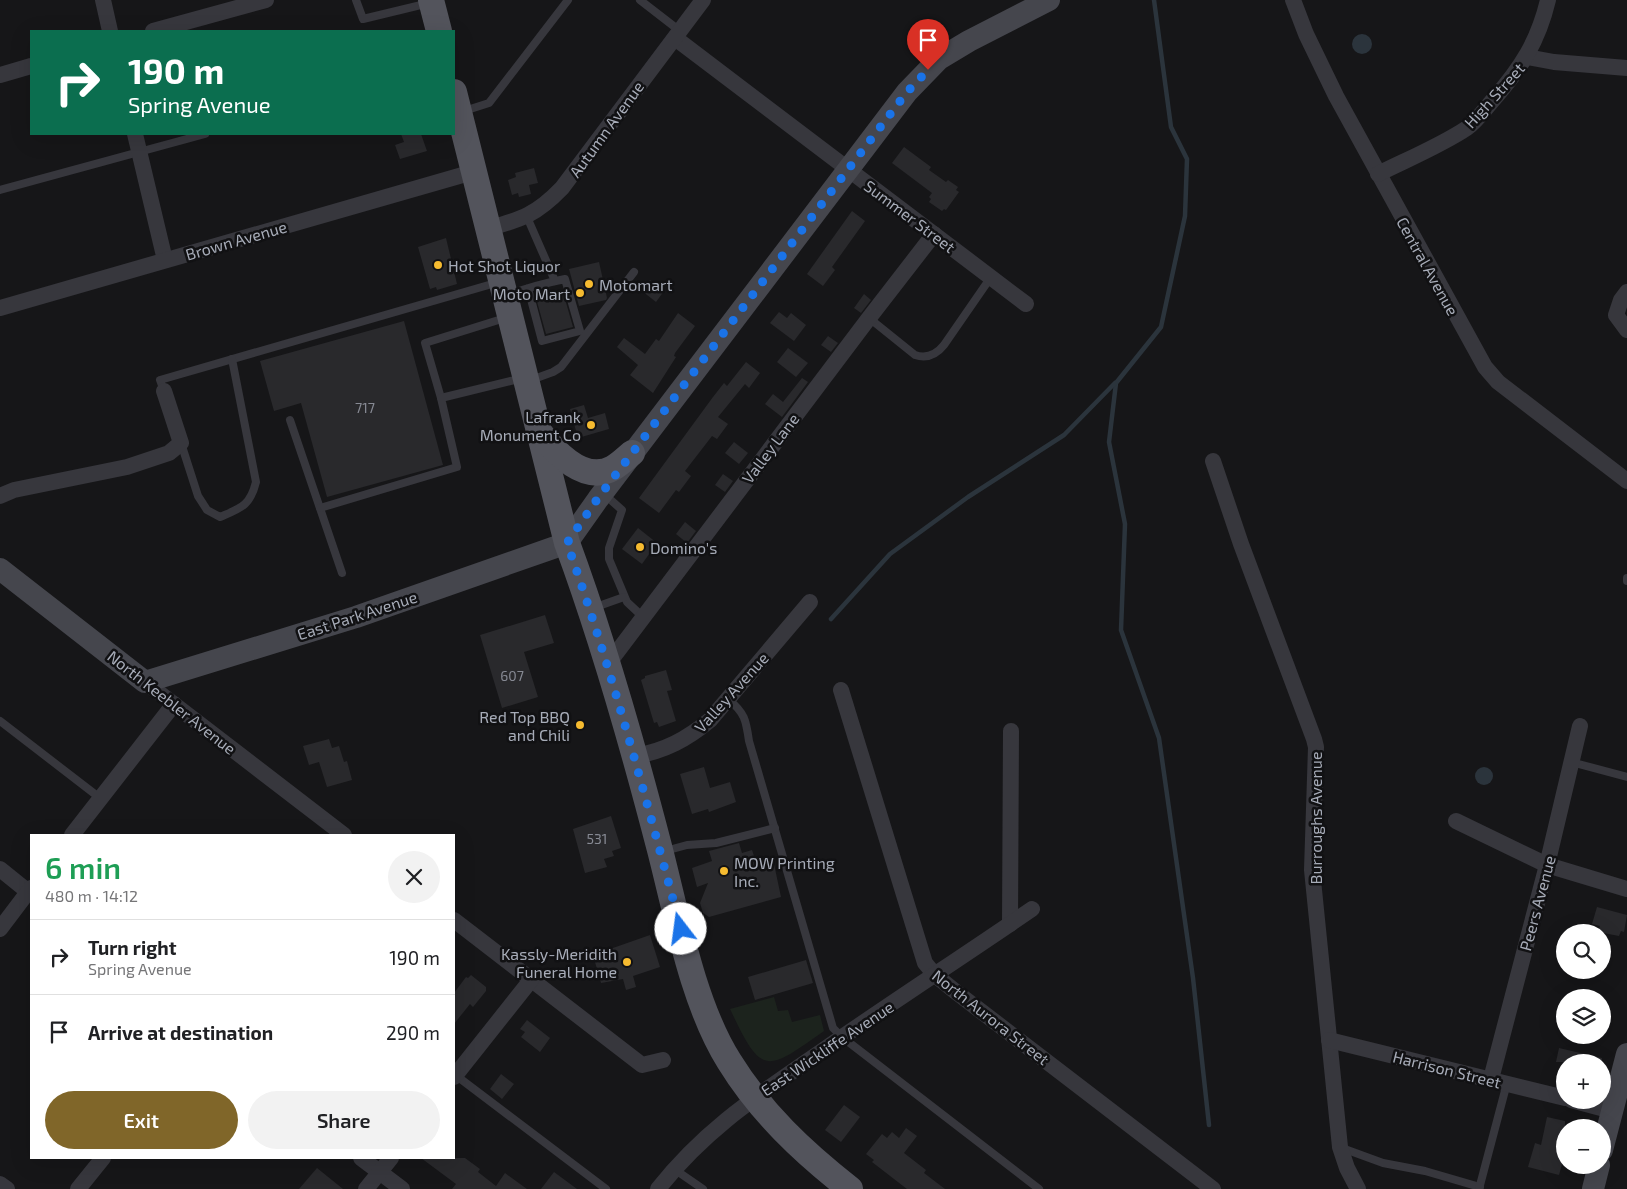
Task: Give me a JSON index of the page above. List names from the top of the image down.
{
  "streets": {
    "street": [
      "High Street",
      "Autumn Avenue",
      "Summer Street",
      "Brown Avenue",
      "Central Avenue",
      "Valley Lane",
      "East Park Avenue",
      "Valley Avenue",
      "North Keebler Avenue",
      "Burroughs Avenue",
      "Peers Avenue",
      "North Aurora Street",
      "East Wickliffe Avenue",
      "Harrison Street"
    ]
  },
  "crossings": [
    ["High Street", "Central Avenue"],
    ["Autumn Avenue", "Summer Street"],
    ["Summer Street", "Valley Lane"],
    ["East Park Avenue", "North Keebler Avenue"],
    ["Burroughs Avenue", "Harrison Street"],
    ["Peers Avenue", "Harrison Street"],
    ["North Aurora Street", "East Wickliffe Avenue"]
  ],
  "places": [
    "Hot Shot Liquor",
    "Motomart",
    "Moto Mart",
    "Lafrank Monument Co",
    "Domino's",
    "Red Top BBQ and Chili",
    "MOW Printing Inc.",
    "Kassly-Meridith Funeral Home"
  ],
  "house_numbers": ["717", "607", "531"],
  "page": {
    "turn": ["190 m", "Spring Avenue"],
    "heading": ["6 min", "480 m · 14:12"],
    "list": [
      {
        "name": "Turn right",
        "note": "Spring Avenue",
        "value": "190 m"
      },
      {
        "name": "Arrive at destination",
        "value": "290 m"
      }
    ],
    "map_buttons": ["+", "−"],
    "buttons": ["Exit", "Share"]
  }
}
